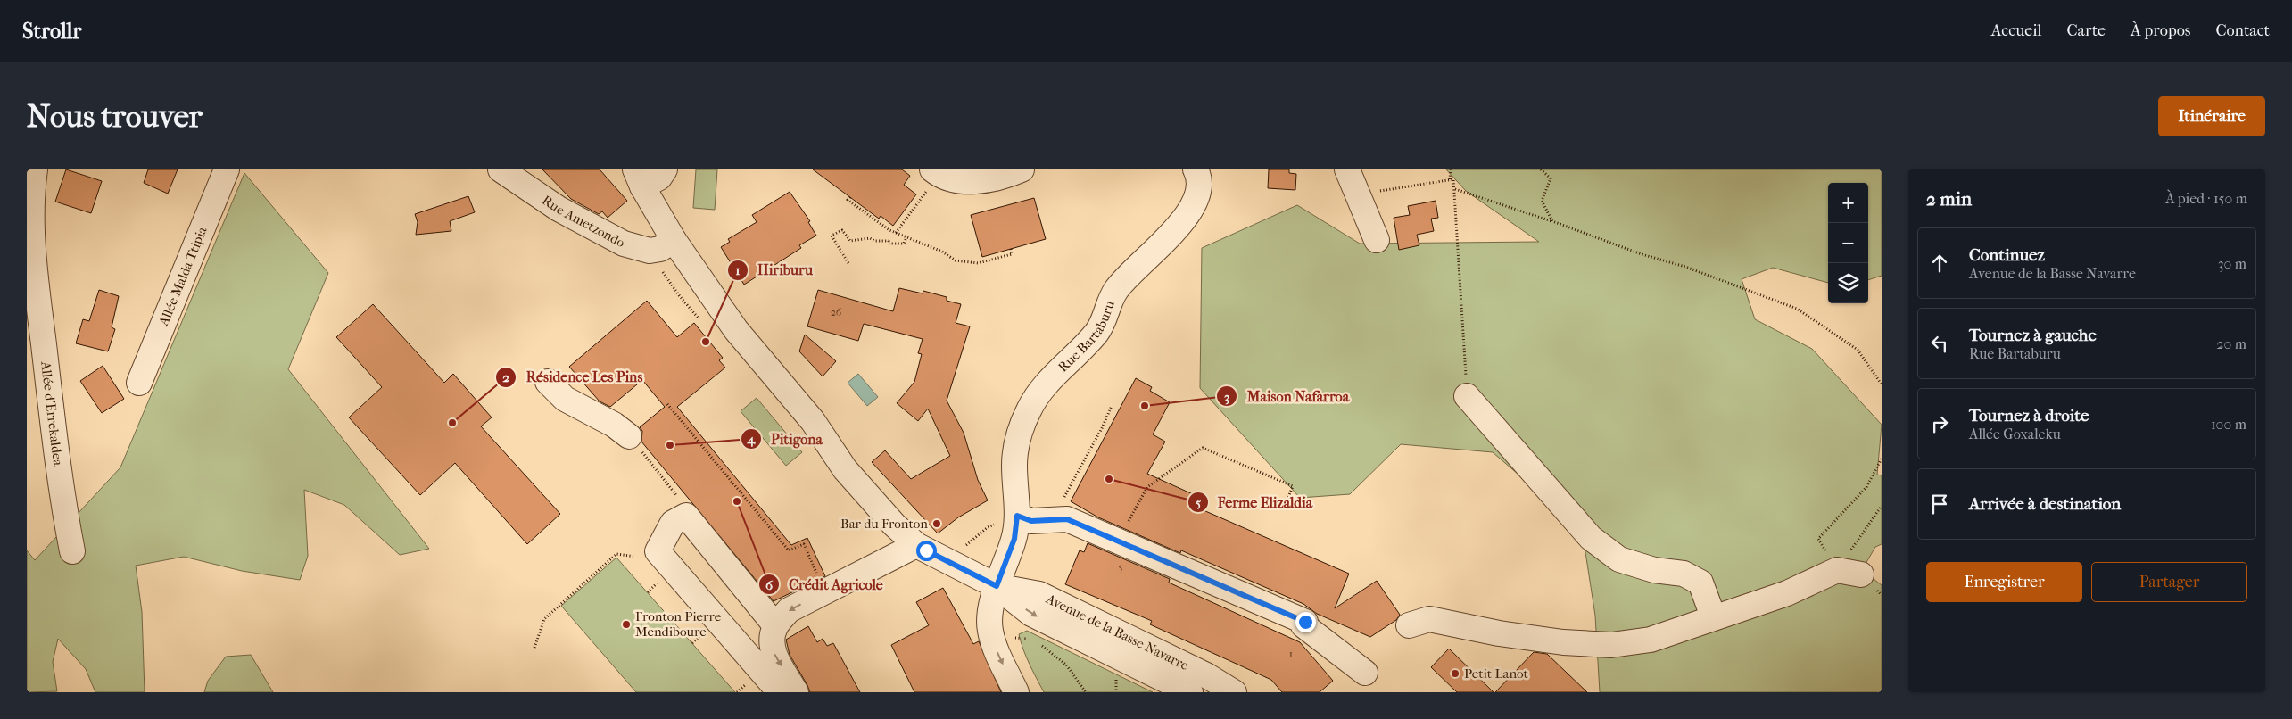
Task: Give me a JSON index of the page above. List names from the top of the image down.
{
  "streets": {
    "street": [
      "Rue Ametzondo",
      "Allée Malda Ttipia",
      "Rue Bartaburu",
      "Allée d'Errekaldea",
      "Avenue de la Basse Navarre"
    ]
  },
  "crossings": [
    ["Rue Ametzondo", "Avenue de la Basse Navarre"],
    ["Rue Bartaburu", "Avenue de la Basse Navarre"]
  ],
  "places": [
    "Hiriburu",
    "Maison Nafarroa",
    "Résidence Les Pins",
    "Pitigona",
    "Ferme Elizaldia",
    "Crédit Agricole",
    "Bar du Fronton",
    "Fronton Pierre Mendiboure",
    "Petit Lanot"
  ],
  "house_numbers": ["26", "5", "1"],
  "page": {
    "header": "Strollr",
    "nav": [
      "Accueil",
      "Carte",
      "À propos",
      "Contact"
    ],
    "buttons": [
      "Itinéraire",
      ["Enregistrer", "Partager"]
    ],
    "title": "Nous trouver",
    "heading": ["2 min", "À pied · 150 m"],
    "map_buttons": ["+", "−"],
    "list": [
      ["Continuez", "Avenue de la Basse Navarre", "30 m"],
      ["Tournez à gauche", "Rue Bartaburu", "20 m"],
      ["Tournez à droite", "Allée Goxaleku", "100 m"],
      "Arrivée à destination"
    ]
  }
}
